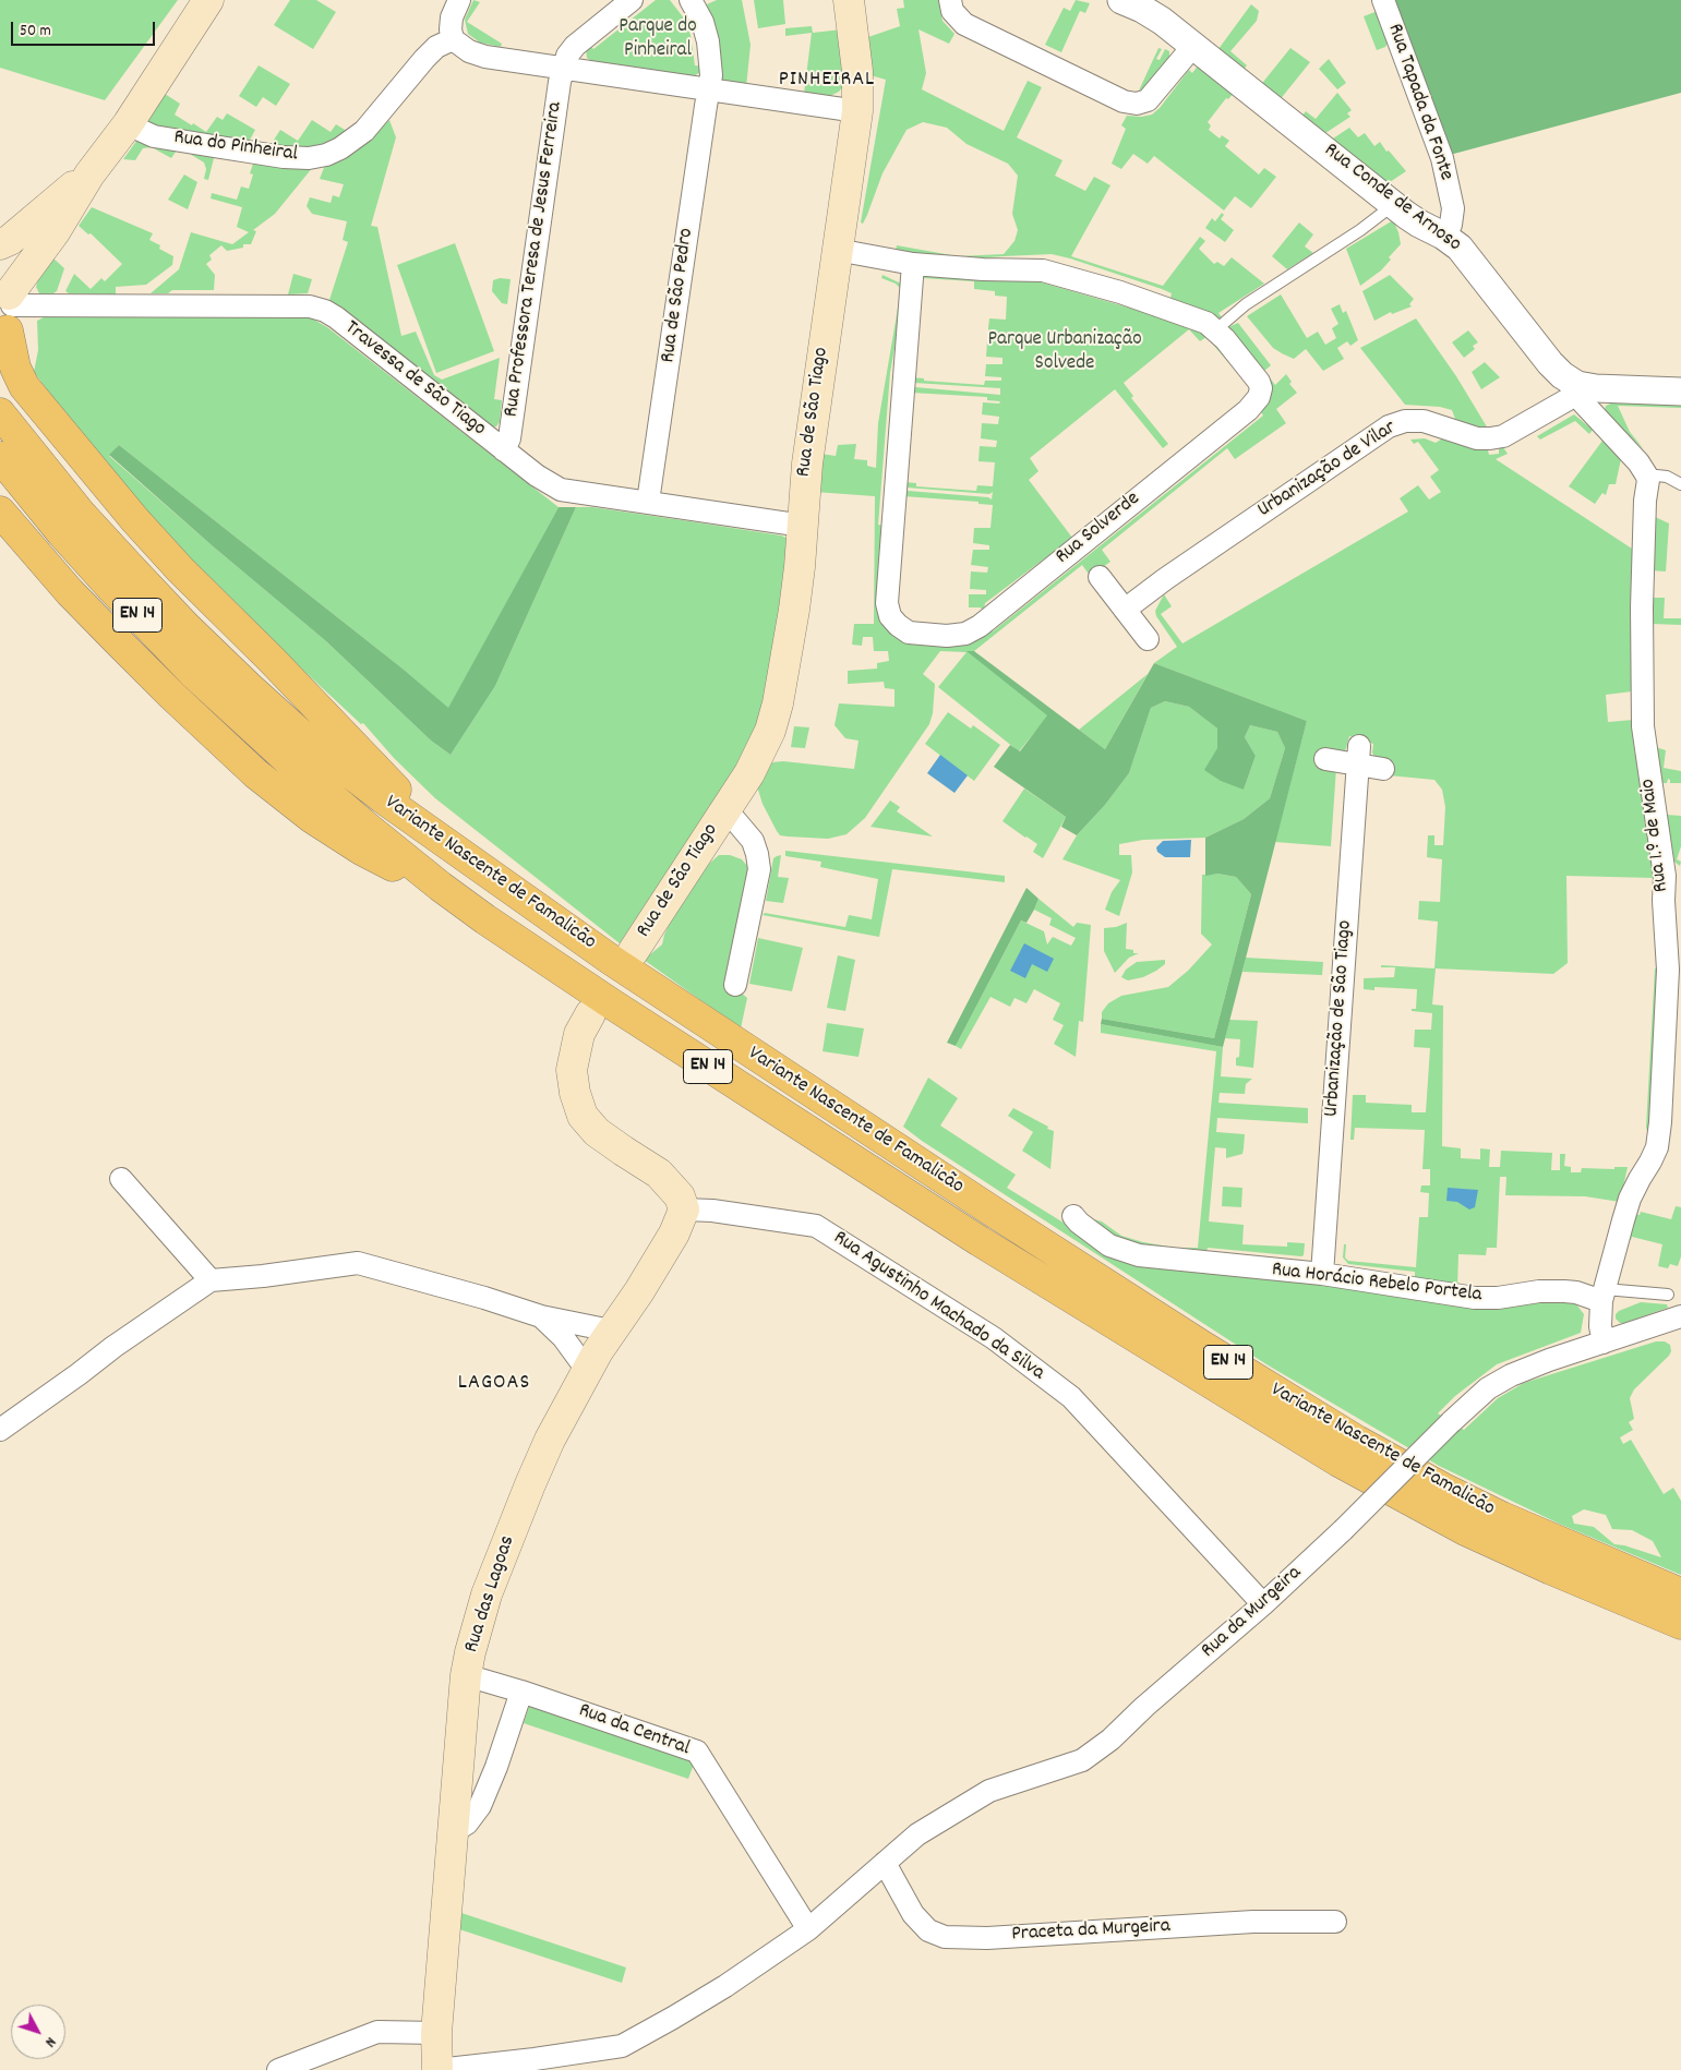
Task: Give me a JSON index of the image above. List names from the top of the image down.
{
  "streets": {
    "highway": ["EN 14", "Variante Nascente de Famalicão"],
    "main road": ["Rua de São Tiago", "Rua das Lagoas"],
    "street": [
      "Rua Tapada da Fonte",
      "Rua do Pinheiral",
      "Rua Conde de Arnoso",
      "Rua Professora Teresa de Jesus Ferreira",
      "Rua de São Pedro",
      "Travessa de São Tiago",
      "Urbanização de Vilar",
      "Rua Solverde",
      "Rua 1.º de Maio",
      "Urbanização de São Tiago",
      "Rua Horácio Rebelo Portela",
      "Rua Agustinho Machado da Silva",
      "Rua da Murgeira",
      "Rua da Central",
      "Praceta da Murgeira"
    ]
  },
  "crossings": [
    ["Rua Tapada da Fonte", "Rua Conde de Arnoso"],
    ["Rua Conde de Arnoso", "Urbanização de Vilar"],
    ["Rua Professora Teresa de Jesus Ferreira", "Travessa de São Tiago"],
    ["Rua de São Pedro", "Travessa de São Tiago"],
    ["Travessa de São Tiago", "Rua de São Tiago"],
    ["Rua de São Tiago", "Rua Solverde"],
    ["Rua 1.º de Maio", "Rua Horácio Rebelo Portela"],
    ["Urbanização de São Tiago", "Rua Horácio Rebelo Portela"],
    ["Rua Agustinho Machado da Silva", "Rua das Lagoas"],
    ["Rua Agustinho Machado da Silva", "Rua da Murgeira"],
    ["Rua das Lagoas", "Rua da Murgeira"],
    ["Rua das Lagoas", "Rua da Central"],
    ["Rua da Murgeira", "Rua da Central"],
    ["Rua da Murgeira", "Praceta da Murgeira"]
  ],
  "districts": ["PINHEIRAL", "LAGOAS"],
  "parks": ["Parque do Pinheiral", "Parque Urbanização Solvede"],
  "scale_bar": "50 m",
  "north": "bottom right"
}
